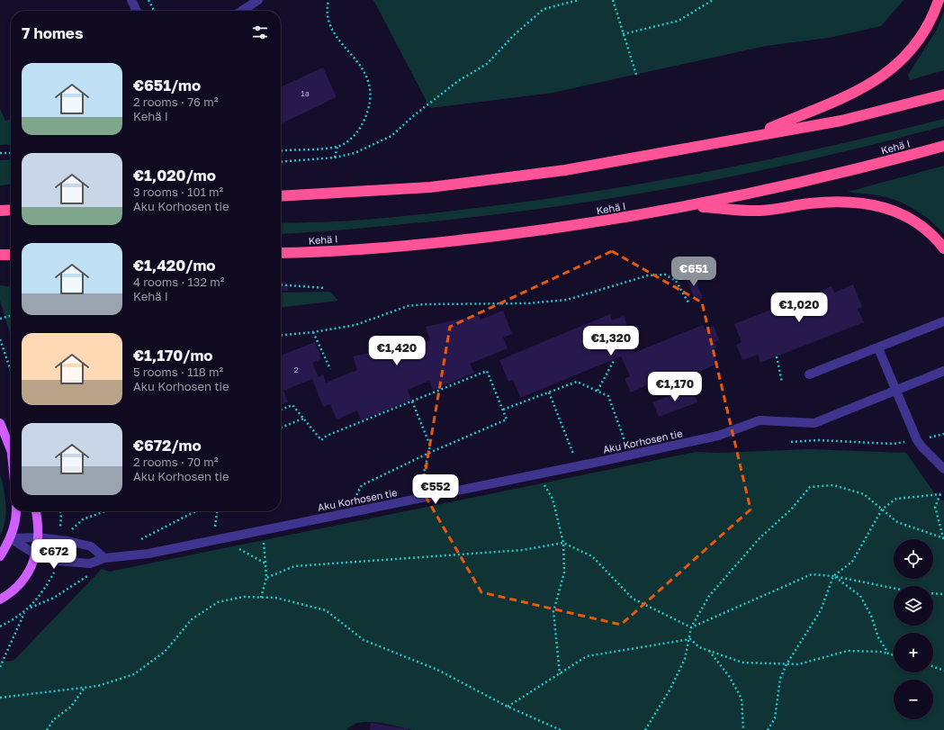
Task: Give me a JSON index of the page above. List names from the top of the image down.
{
  "streets": {
    "highway": ["Kehä I"],
    "street": ["Aku Korhosen tie"]
  },
  "house_numbers": ["1a", "2"],
  "page": {
    "heading": "7 homes",
    "list": [
      {
        "name": "€651/mo",
        "note": "2 rooms · 76 m² · Kehä I"
      },
      {
        "name": "€1,020/mo",
        "note": "3 rooms · 101 m² · Aku Korhosen tie"
      },
      {
        "name": "€1,420/mo",
        "note": "4 rooms · 132 m² · Kehä I"
      },
      {
        "name": "€1,170/mo",
        "note": "5 rooms · 118 m² · Aku Korhosen tie"
      },
      {
        "name": "€672/mo",
        "note": "2 rooms · 70 m² · Aku Korhosen tie"
      }
    ],
    "price": [
      "€651",
      "€1,020",
      "€1,320",
      "€1,420",
      "€1,170",
      "€552",
      "€672"
    ],
    "map_buttons": ["+", "−"]
  }
}
